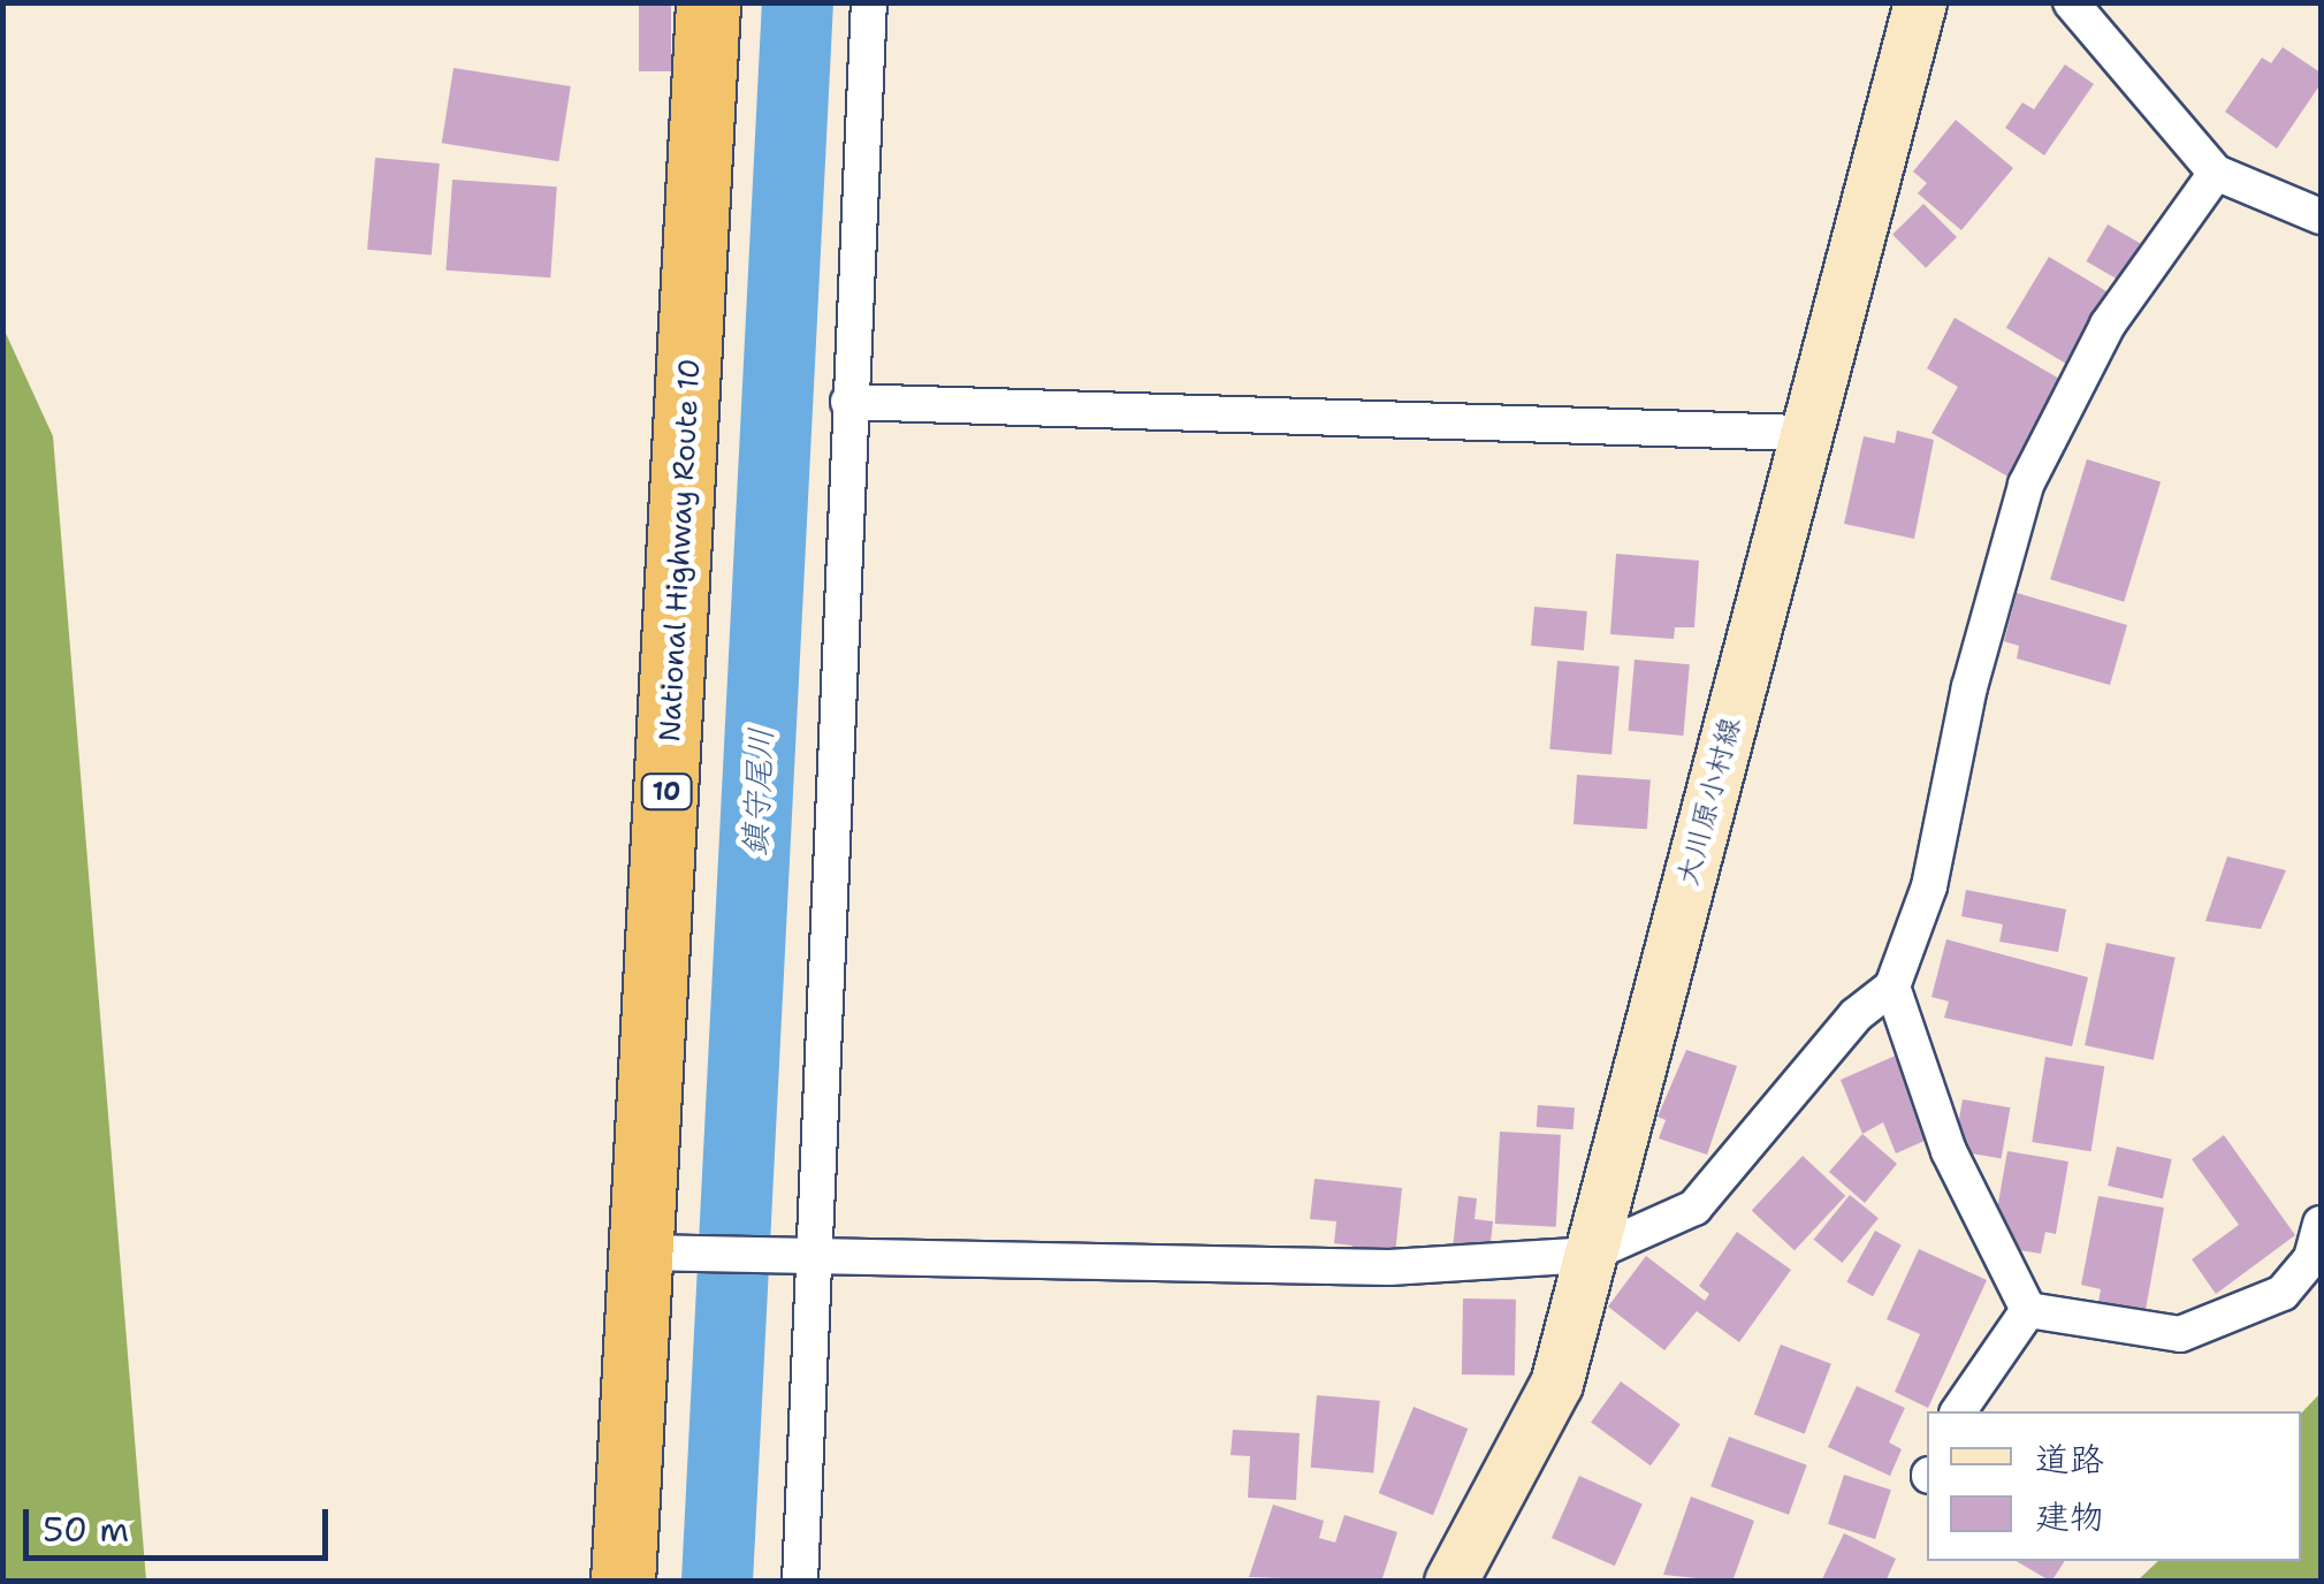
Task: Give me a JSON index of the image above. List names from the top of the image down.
{
  "streets": {
    "highway": ["National Highway Route 10", "10"],
    "main road": ["大川原小村線"]
  },
  "water": ["鎮守尾川"],
  "legend": ["道路", "建物"],
  "scale_bar": "50 m"
}
